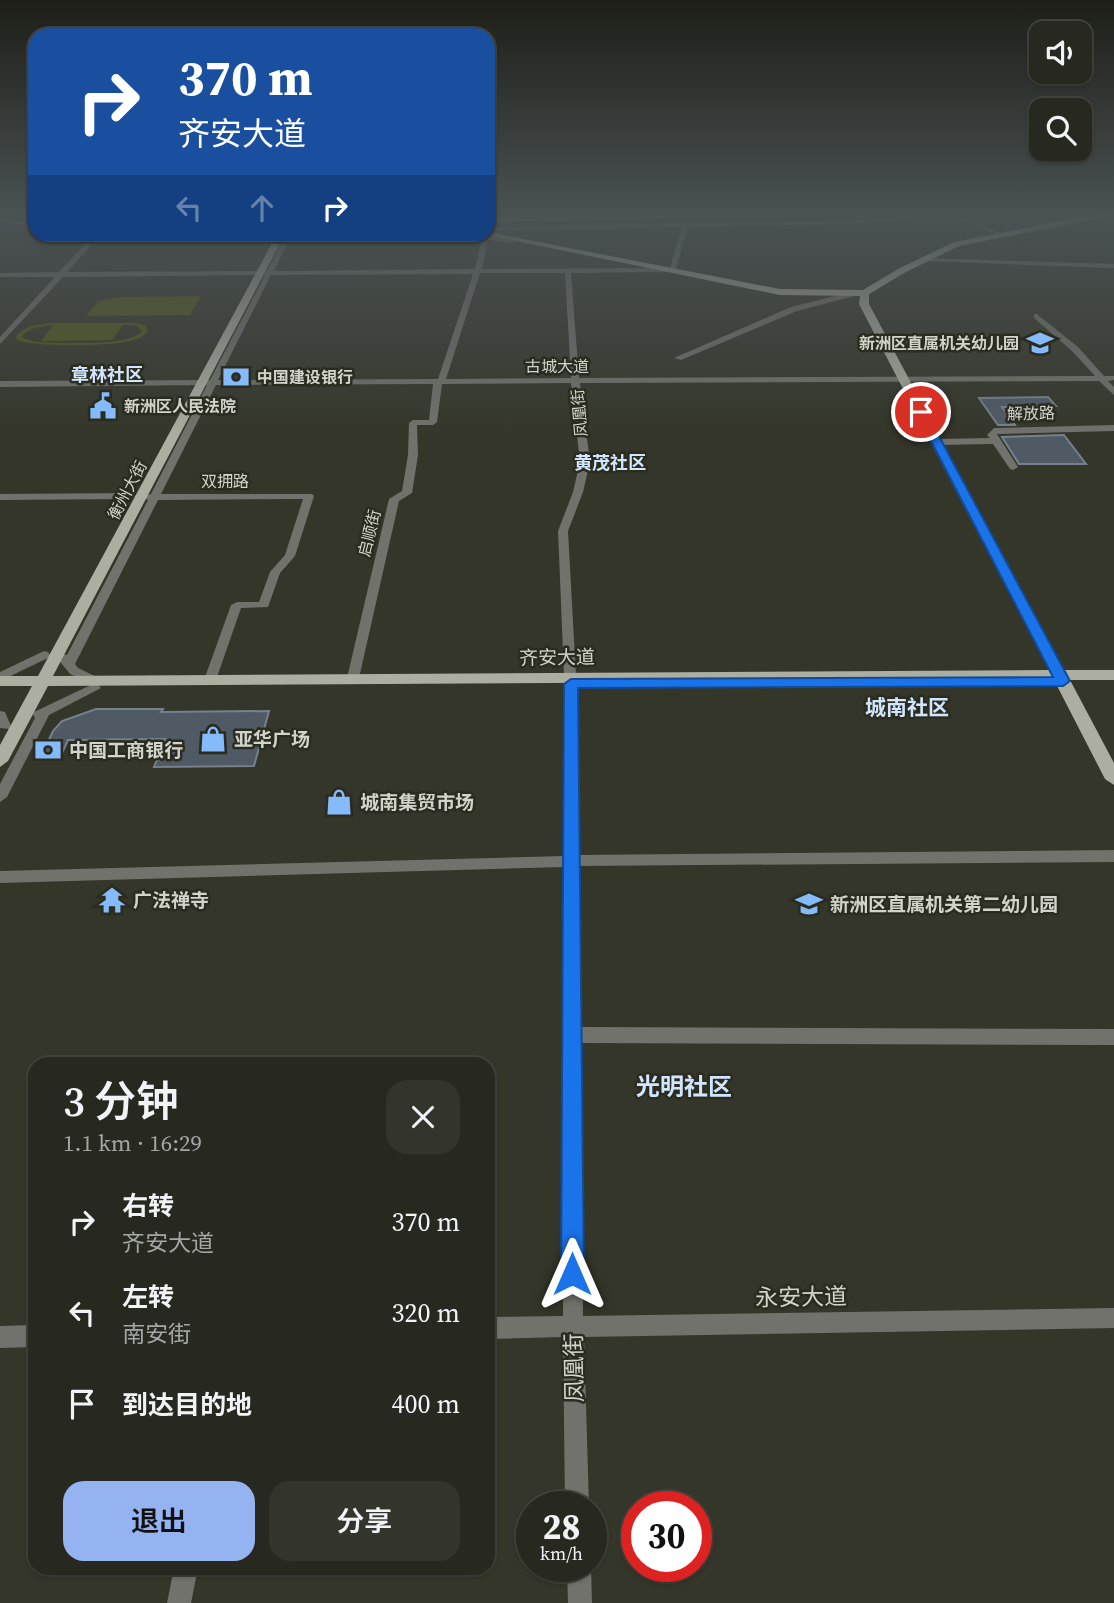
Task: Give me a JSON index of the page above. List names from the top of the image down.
{
  "streets": {
    "main road": ["衡州大街", "齐安大道"],
    "street": [
      "古城大道",
      "凤凰街",
      "解放路",
      "双拥路",
      "启顺街",
      "永安大道"
    ]
  },
  "crossings": [
    ["古城大道", "凤凰街"],
    ["古城大道", "衡州大街"],
    ["古城大道", "启顺街"],
    ["凤凰街", "齐安大道"],
    ["凤凰街", "永安大道"],
    ["双拥路", "衡州大街"],
    ["双拥路", "齐安大道"],
    ["衡州大街", "齐安大道"],
    ["启顺街", "齐安大道"]
  ],
  "districts": [
    "章林社区",
    "黄茂社区",
    "城南社区",
    "光明社区"
  ],
  "places": {
    "school or university": ["新洲区直属机关幼儿园", "新洲区直属机关第二幼儿园"],
    "bank": ["中国建设银行", "中国工商银行"],
    "public building": ["新洲区人民法院"],
    "shop": ["亚华广场", "城南集贸市场"],
    "temple": ["广法禅寺"]
  },
  "page": {
    "turn": ["370 m", "齐安大道"],
    "heading": ["3 分钟", "1.1 km · 16:29"],
    "list": [
      {
        "name": "右转",
        "note": "齐安大道",
        "value": "370 m"
      },
      {
        "name": "左转",
        "note": "南安街",
        "value": "320 m"
      },
      {
        "name": "到达目的地",
        "value": "400 m"
      }
    ],
    "buttons": ["退出", "分享"],
    "speed": "28 km/h",
    "limit": "30"
  }
}
